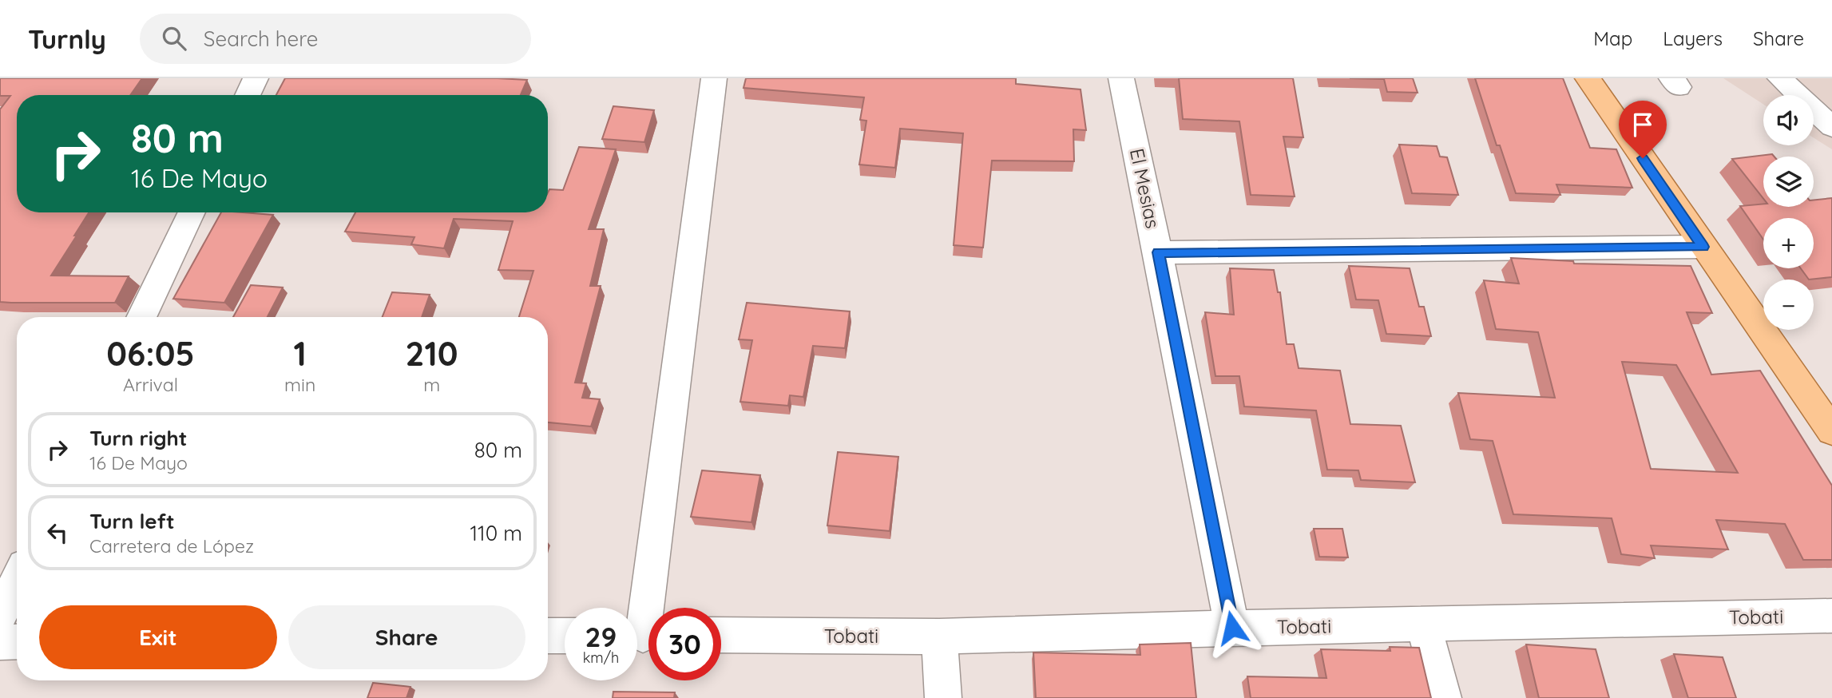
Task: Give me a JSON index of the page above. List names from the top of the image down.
{
  "streets": {
    "street": ["El Mesias", "Tobati"]
  },
  "crossings": [
    ["El Mesias", "Tobati"]
  ],
  "page": {
    "header": "Turnly",
    "search": "Search here",
    "nav": ["Map", "Layers", "Share"],
    "map_buttons": ["+", "−"],
    "turn": ["80 m", "16 De Mayo"],
    "eta": [
      "06:05",
      "Arrival",
      "1",
      "min",
      "210",
      "m"
    ],
    "list": [
      {
        "name": "Turn right",
        "note": "16 De Mayo",
        "value": "80 m"
      },
      {
        "name": "Turn left",
        "note": "Carretera de López",
        "value": "110 m"
      }
    ],
    "buttons": ["Exit", "Share"],
    "speed": "29 km/h",
    "limit": "30"
  }
}
